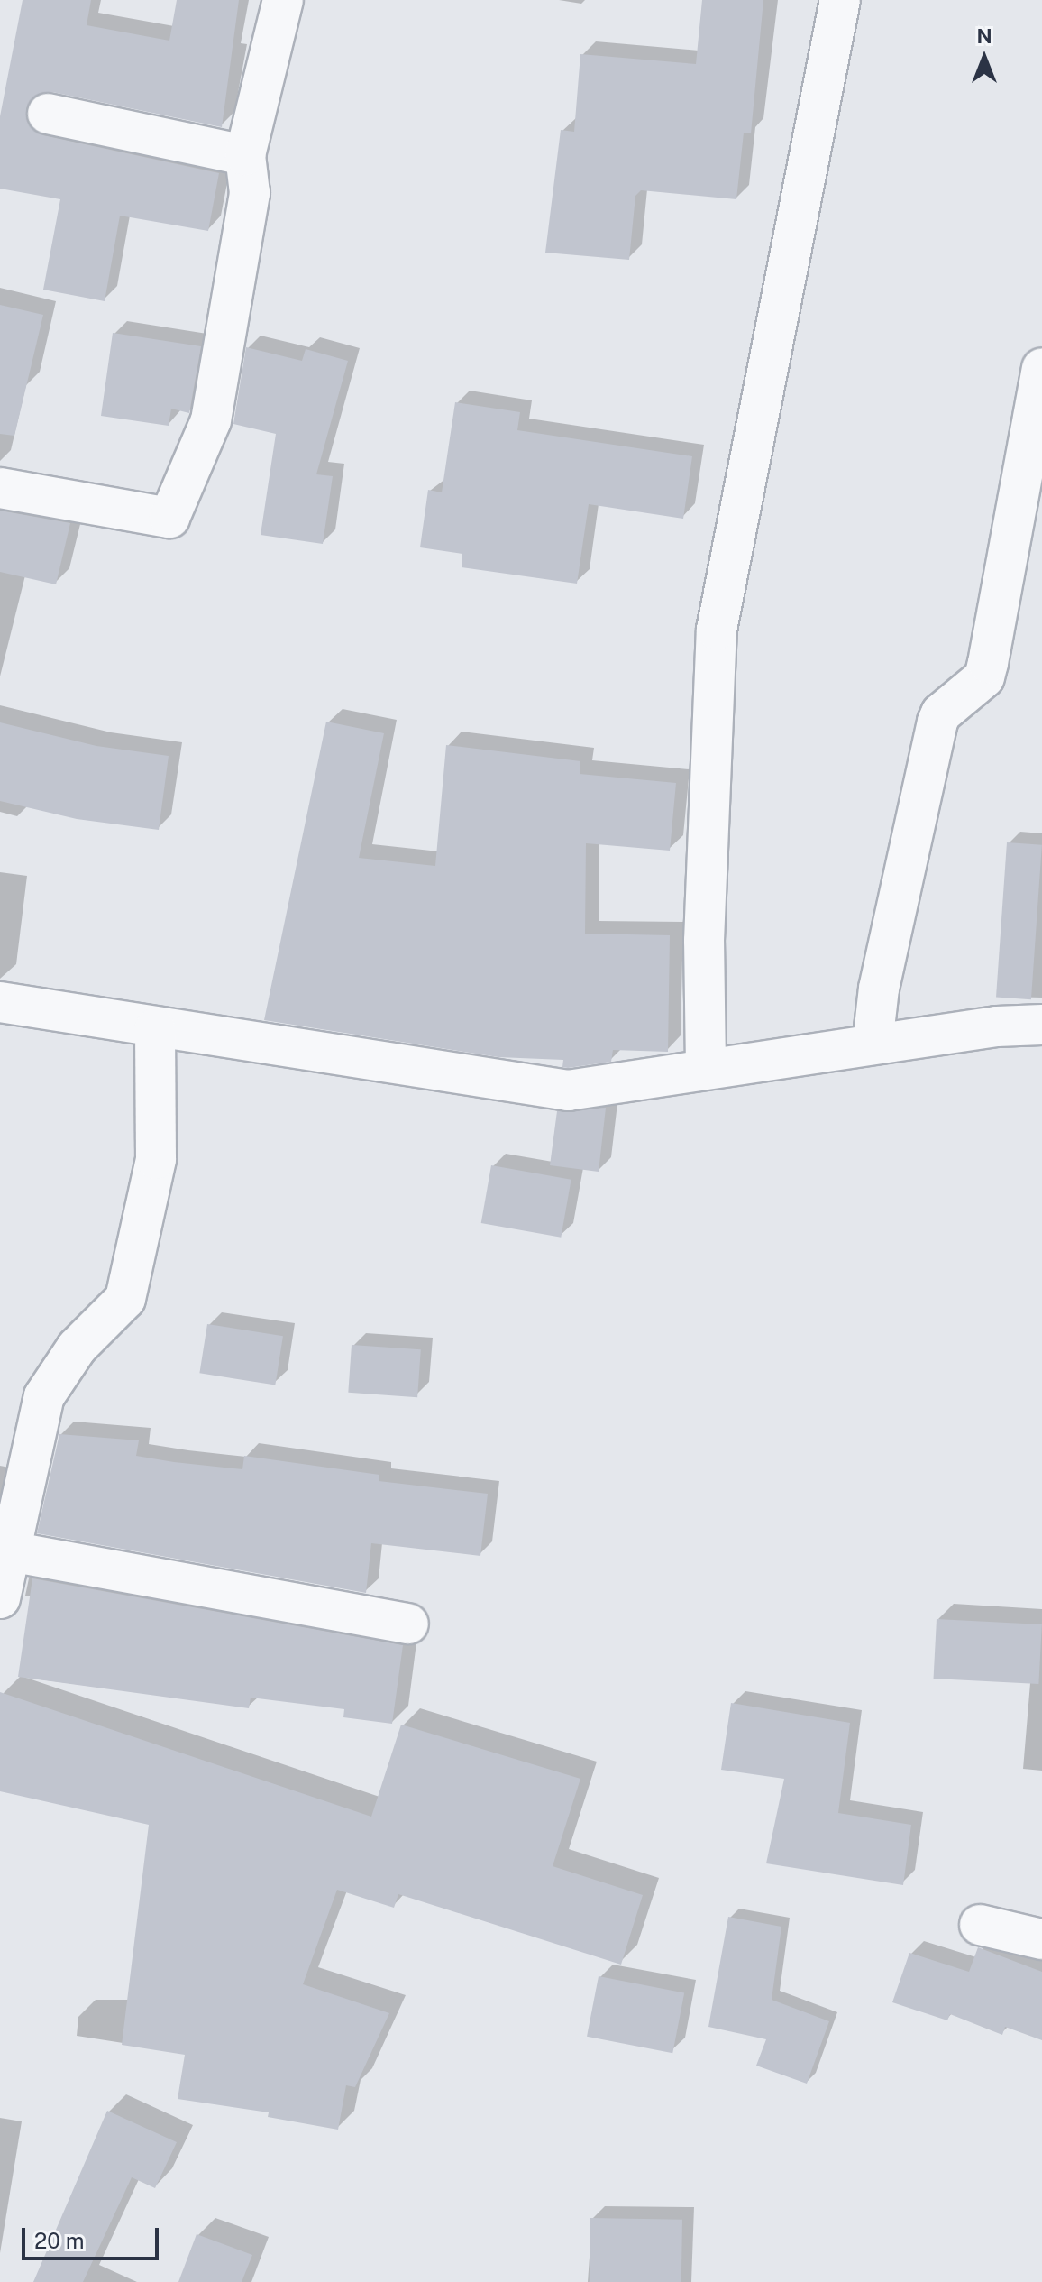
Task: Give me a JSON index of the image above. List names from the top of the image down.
{
  "scale_bar": "20 m",
  "north": "top"
}
